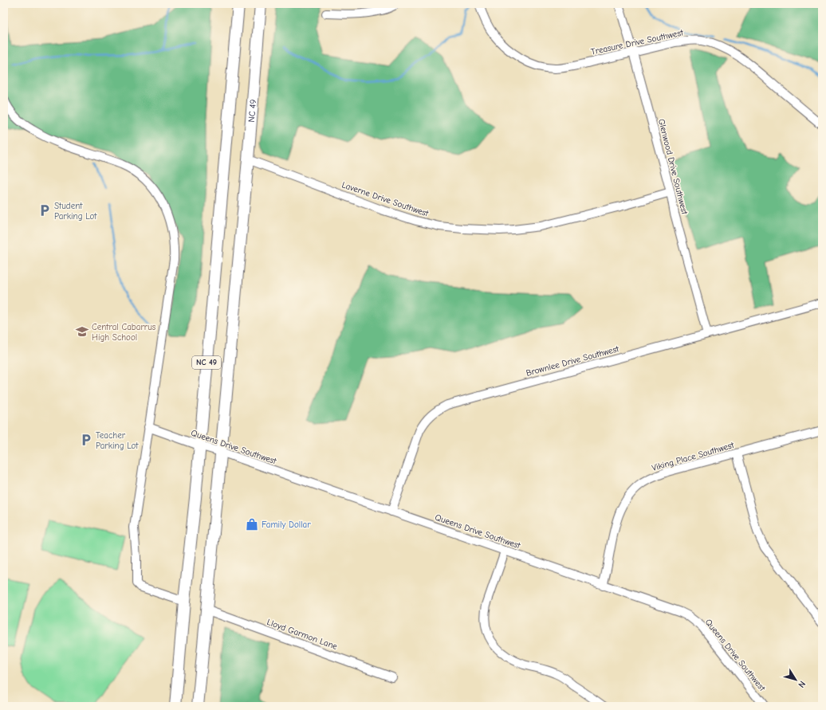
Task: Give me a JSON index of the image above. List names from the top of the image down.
{
  "streets": {
    "highway": ["NC 49"],
    "street": [
      "Treasure Drive Southwest",
      "Glenwood Drive Southwest",
      "Laverne Drive Southwest",
      "Brownlee Drive Southwest",
      "Queens Drive Southwest",
      "Viking Place Southwest",
      "Lloyd Garmon Lane"
    ]
  },
  "crossings": [
    ["Treasure Drive Southwest", "Glenwood Drive Southwest"],
    ["NC 49", "Laverne Drive Southwest"],
    ["NC 49", "Queens Drive Southwest"],
    ["NC 49", "Lloyd Garmon Lane"],
    ["Glenwood Drive Southwest", "Laverne Drive Southwest"],
    ["Glenwood Drive Southwest", "Brownlee Drive Southwest"],
    ["Brownlee Drive Southwest", "Queens Drive Southwest"],
    ["Queens Drive Southwest", "Viking Place Southwest"]
  ],
  "places": {
    "parking": ["Student Parking Lot", "Teacher Parking Lot"],
    "school or university": ["Central Cabarrus High School"],
    "shop": ["Family Dollar"]
  },
  "north": "bottom right"
}
